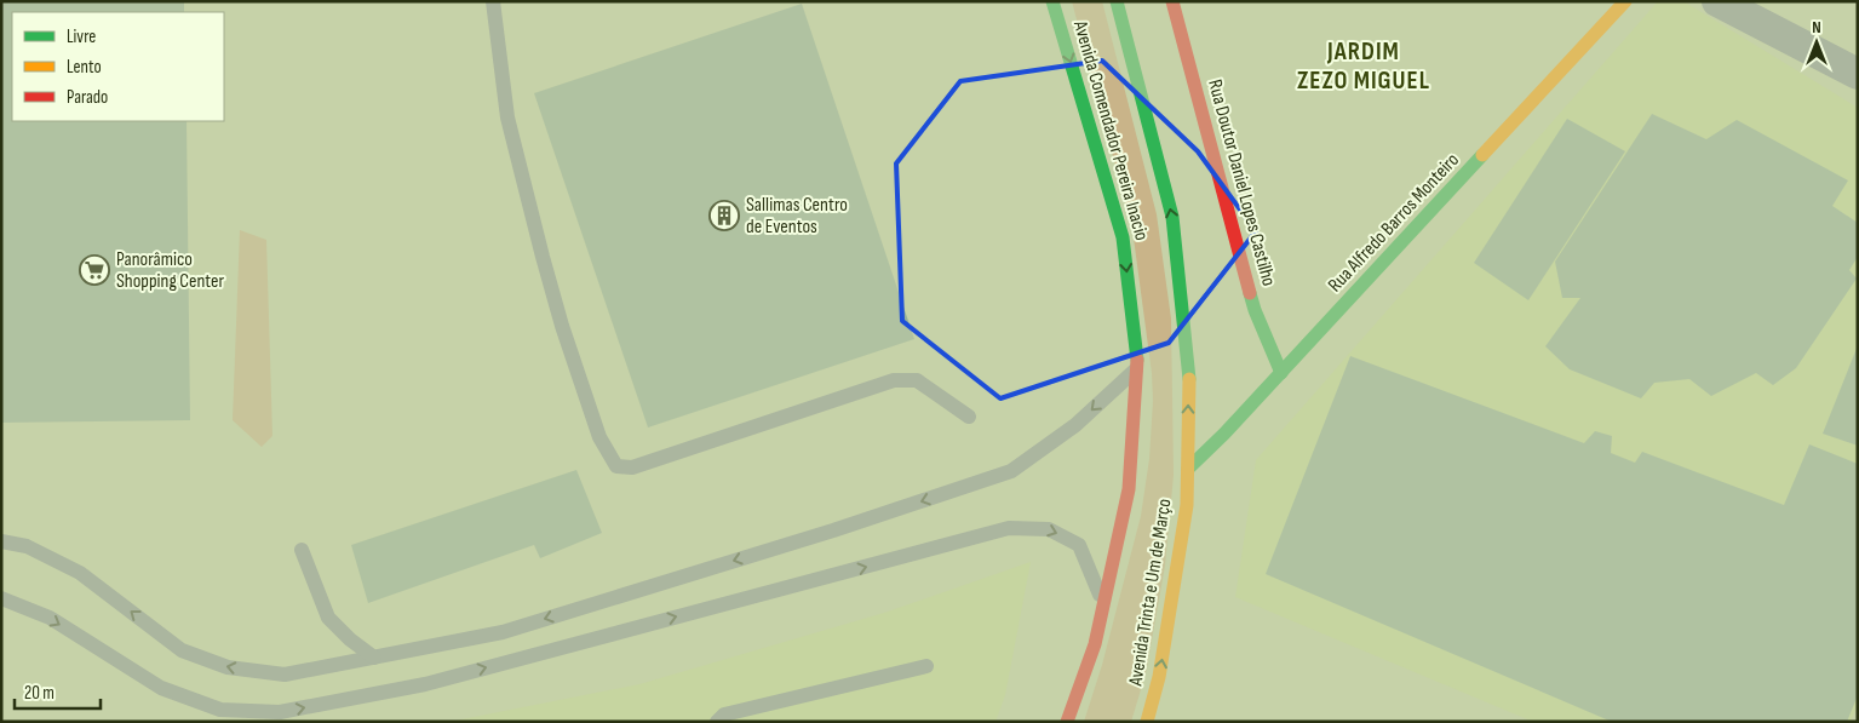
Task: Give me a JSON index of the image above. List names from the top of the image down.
{
  "streets": {
    "main road": [
      "Avenida Comendador Pereira Inacio",
      "Rua Doutor Daniel Lopes Castilho",
      "Rua Alfredo Barros Monteiro",
      "Avenida Trinta e Um de Março"
    ]
  },
  "crossings": [
    ["Avenida Comendador Pereira Inacio", "Avenida Trinta e Um de Março"],
    ["Rua Doutor Daniel Lopes Castilho", "Rua Alfredo Barros Monteiro"],
    ["Rua Alfredo Barros Monteiro", "Avenida Trinta e Um de Março"]
  ],
  "one_way": ["Avenida Comendador Pereira Inacio"],
  "districts": ["JARDIM ZEZO MIGUEL"],
  "places": {
    "building": ["Sallimas Centro de Eventos"],
    "supermarket": ["Panorâmico Shopping Center"]
  },
  "legend": ["Livre", "Lento", "Parado"],
  "scale_bar": "20 m",
  "north": "top"
}
